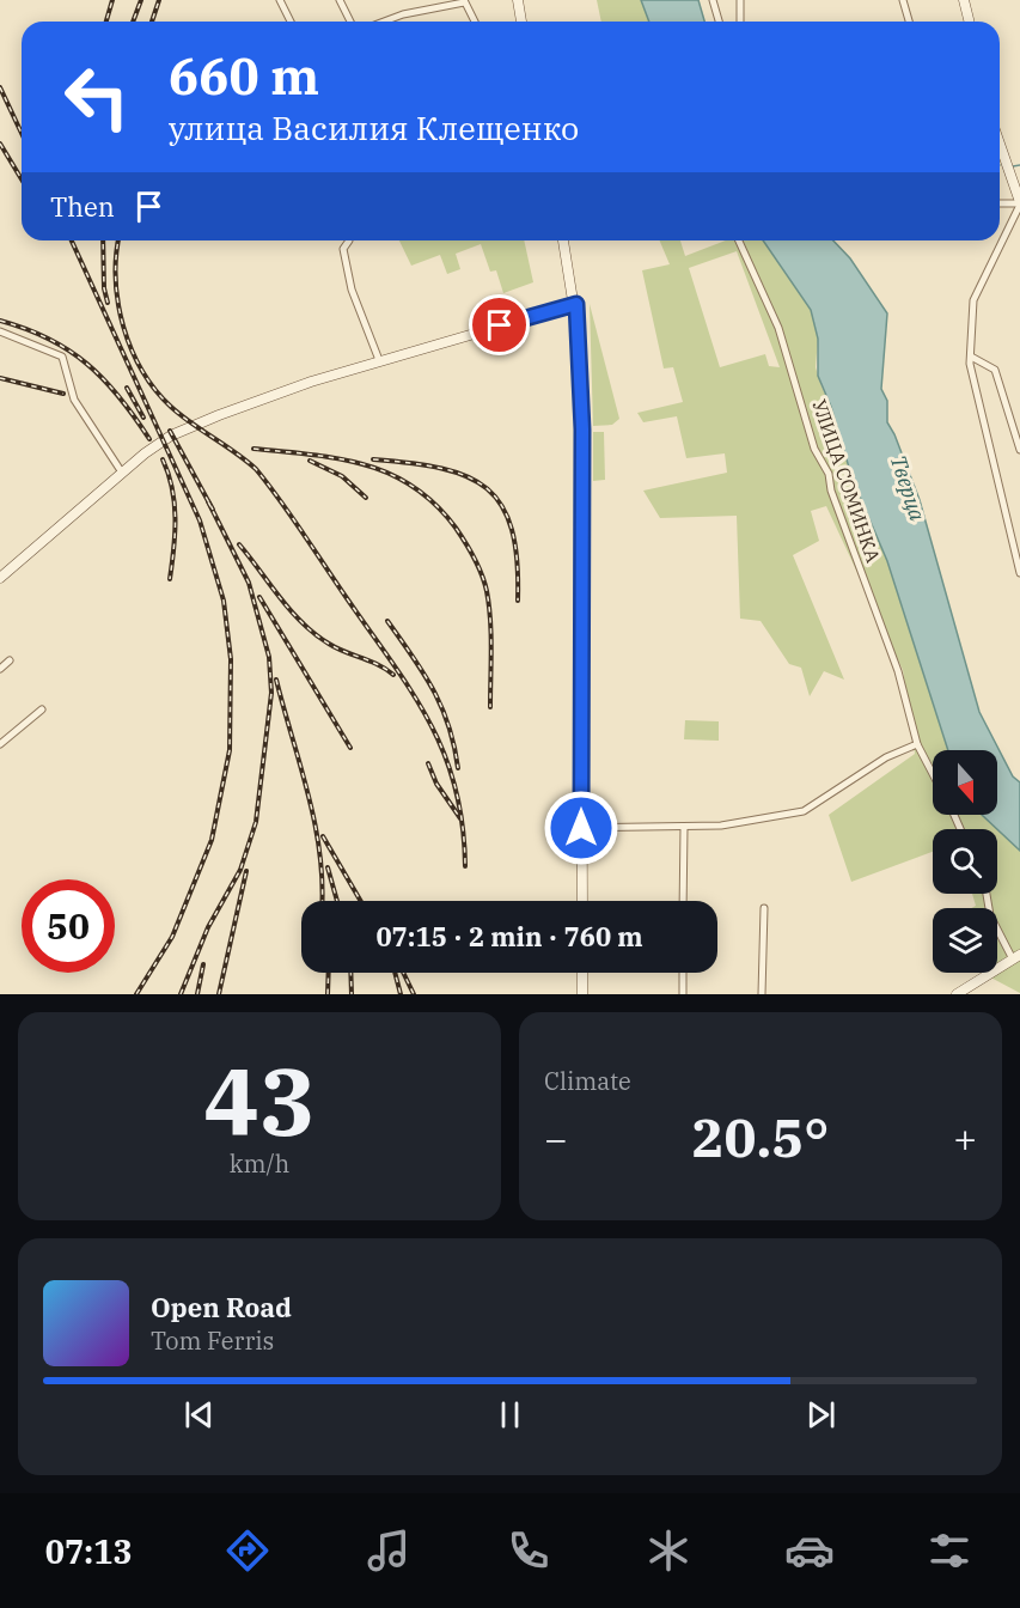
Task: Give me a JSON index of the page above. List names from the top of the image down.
{
  "streets": {
    "street": ["УЛИЦА СОМИНКА"]
  },
  "water": ["Тверца"],
  "north": "bottom",
  "page": {
    "turn": ["660 m", "улица Василия Клещенко"],
    "then": "Then",
    "limit": "50",
    "trip": "07:15 · 2 min · 760 m",
    "tile": [
      ["43", "km/h"],
      "Climate"
    ],
    "heat": ["−", "20.5°", "+"],
    "song": ["Open Road", "Tom Ferris"],
    "tabs": "07:13"
  }
}
